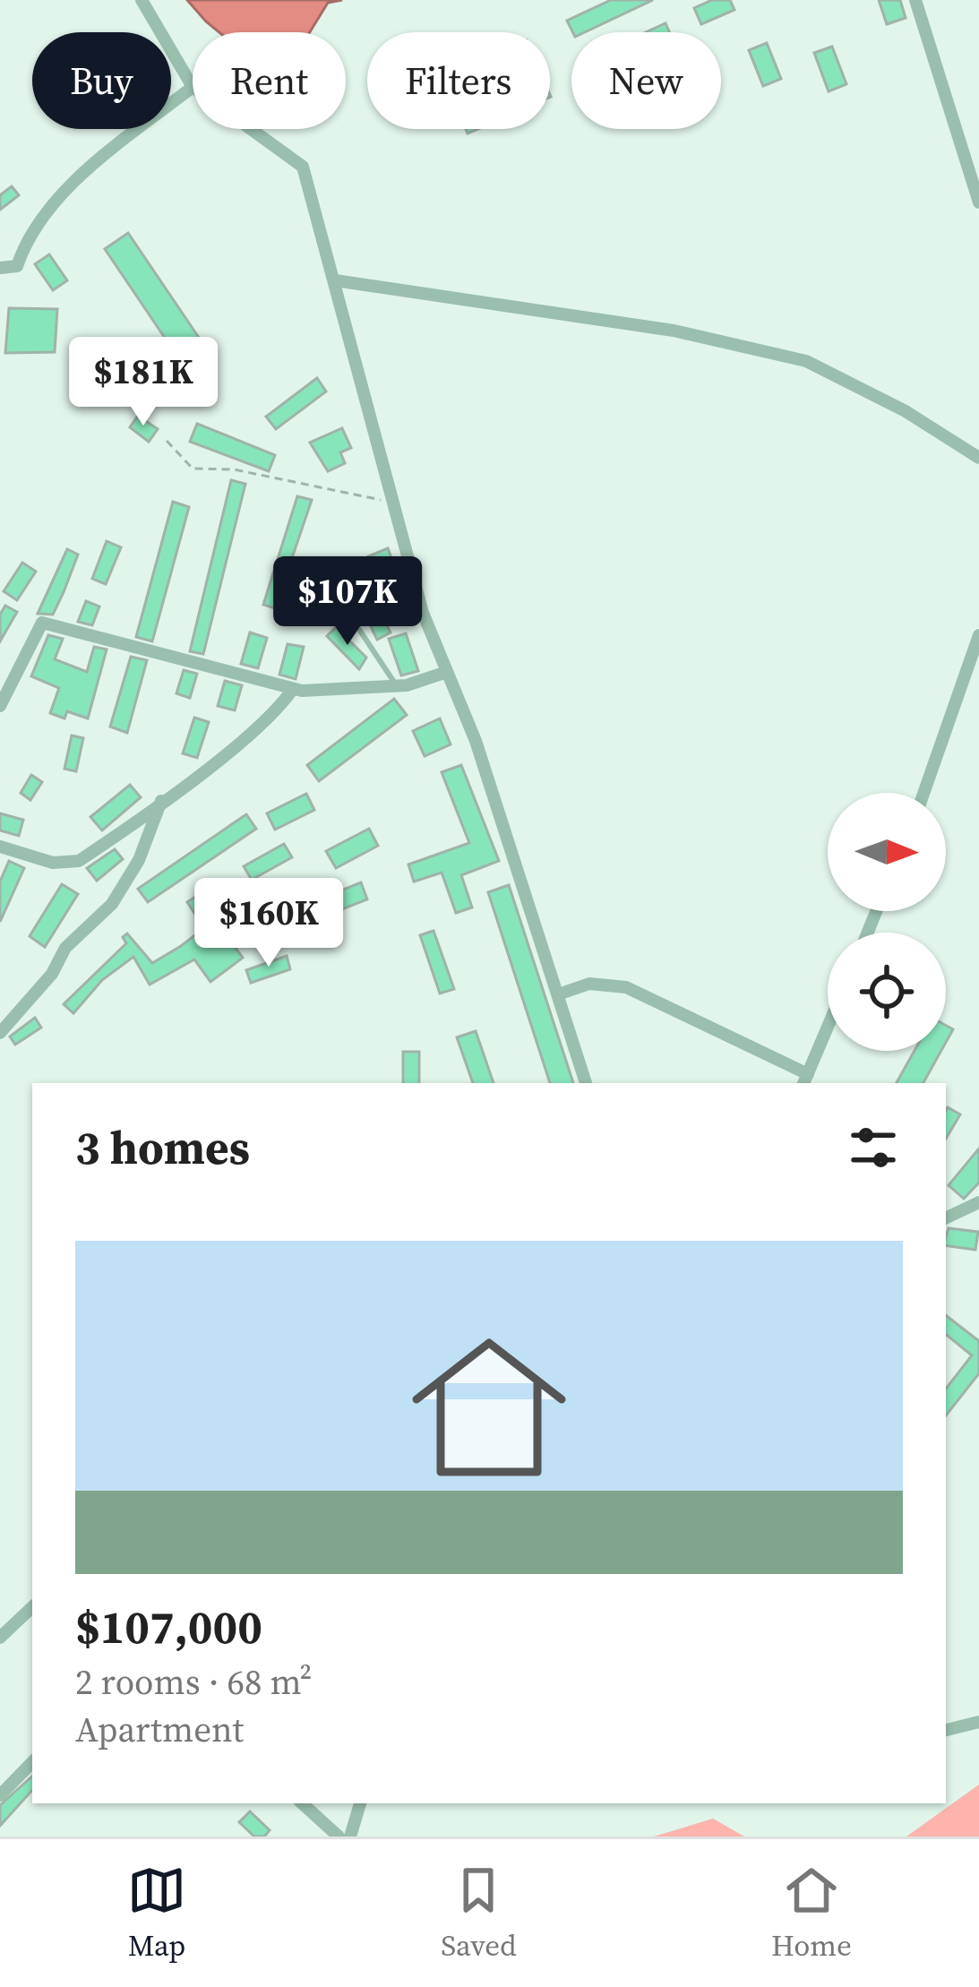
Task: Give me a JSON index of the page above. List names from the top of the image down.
{
  "north": "right",
  "page": {
    "chip": [
      "Buy",
      "Rent",
      "Filters",
      "New"
    ],
    "price": ["$181K", "$107K", "$160K"],
    "heading": "3 homes",
    "list": [
      {
        "name": "$107,000",
        "note": "2 rooms · 68 m² · Apartment"
      }
    ],
    "tabs": ["Map", "Saved", "Home"]
  }
}
